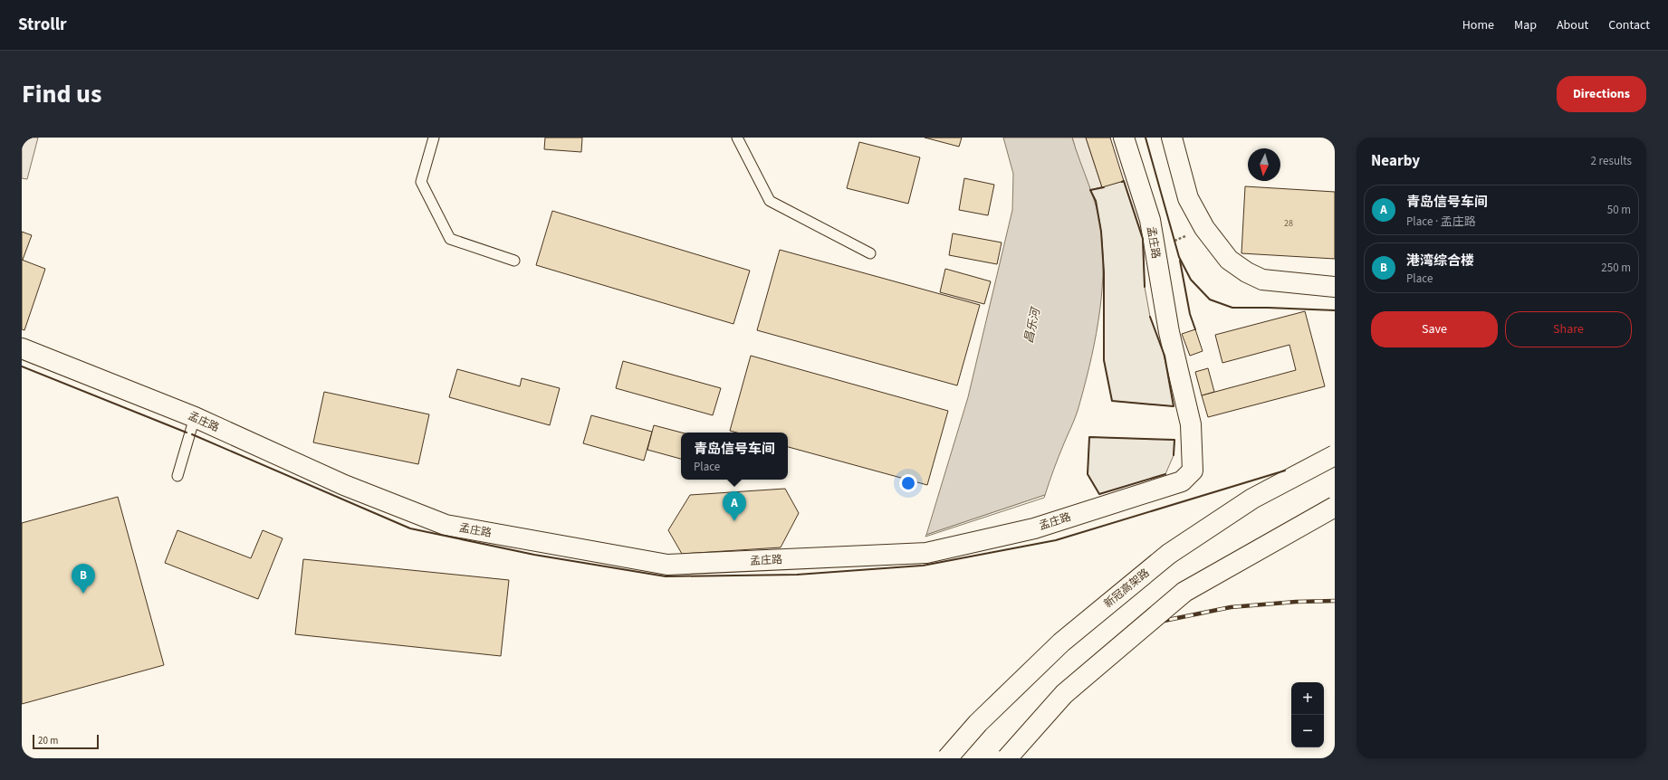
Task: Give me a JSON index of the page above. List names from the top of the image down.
{
  "streets": {
    "main road": ["孟庄路", "新冠高架路"]
  },
  "water": ["昌乐河"],
  "house_numbers": ["28"],
  "scale_bar": "20 m",
  "north": "bottom",
  "page": {
    "header": "Strollr",
    "nav": [
      "Home",
      "Map",
      "About",
      "Contact"
    ],
    "title": "Find us",
    "buttons": [
      "Directions",
      ["Save", "Share"]
    ],
    "heading": ["Nearby", "2 results"],
    "list": [
      {
        "mark": "A",
        "name": "青岛信号车间",
        "note": "Place · 孟庄路",
        "value": "50 m"
      },
      {
        "mark": "B",
        "name": "港湾综合楼",
        "note": "Place",
        "value": "250 m"
      }
    ],
    "popup": ["青岛信号车间", "Place"],
    "pins": ["A", "B"],
    "map_buttons": ["+", "−"],
    "scale": "20 m"
  }
}
